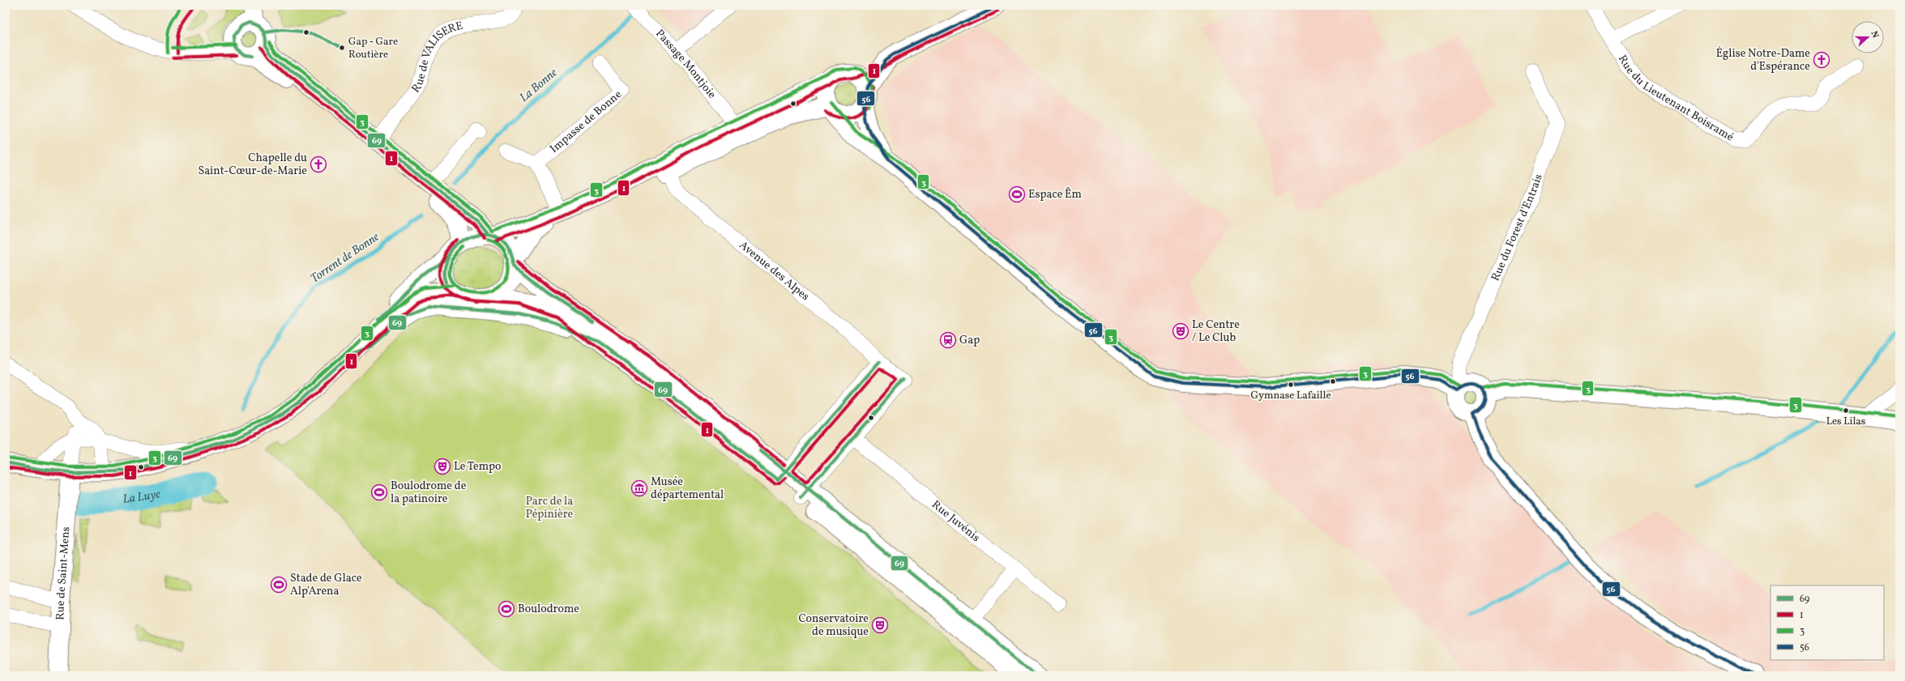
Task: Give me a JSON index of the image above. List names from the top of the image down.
{
  "streets": {
    "main road": ["Rue de Saint-Mens"],
    "street": [
      "Rue de VALISERE",
      "Passage Montjoie",
      "Rue du Lieutenant Boisramé",
      "Impasse de Bonne",
      "Rue du Forest d'Entrais",
      "Avenue des Alpes",
      "Rue Juvénis"
    ]
  },
  "crossings": [
    ["Avenue des Alpes", "Rue Juvénis"]
  ],
  "water": ["La Bonne", "Torrent de Bonne", "La Luye"],
  "parks": ["Parc de la Pépinière"],
  "places": {
    "other": ["Gap - Gare Routière", "Gymnase Lafaille", "Les Lilas"],
    "church": ["Église Notre-Dame d'Espérance", "Chapelle du Saint-Cœur-de-Marie"],
    "sports": [
      "Espace Êm",
      "Boulodrome de la patinoire",
      "Stade de Glace Alp'Arena",
      "Boulodrome"
    ],
    "theatre": ["Le Centre / Le Club", "Le Tempo", "Conservatoire de musique"],
    "station": ["Gap"],
    "museum": ["Musée départemental"]
  },
  "lines": [
    "transit line 3",
    "transit line 56",
    "transit line 1",
    "transit line 69"
  ],
  "legend": [
    "69",
    "1",
    "3",
    "56"
  ],
  "north": "right"
}
